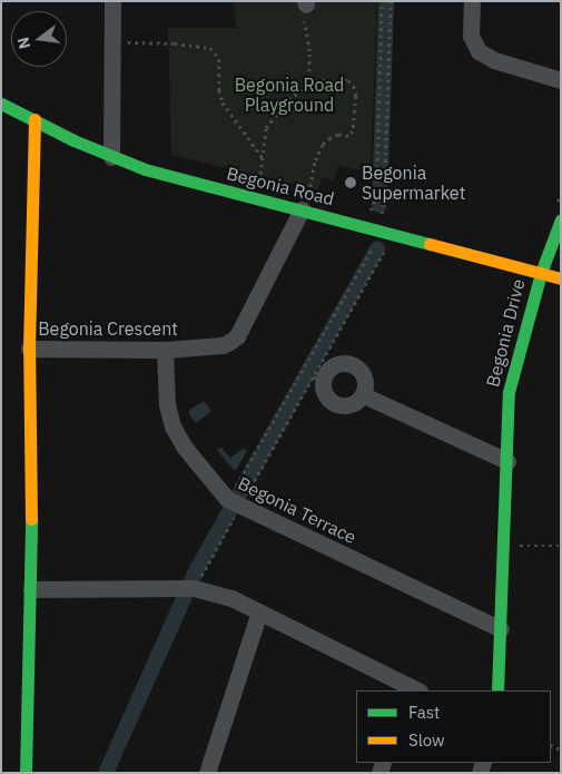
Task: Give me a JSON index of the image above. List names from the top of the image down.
{
  "streets": {
    "street": [
      "Begonia Road",
      "Begonia Crescent",
      "Begonia Drive",
      "Begonia Terrace"
    ]
  },
  "crossings": [
    ["Begonia Road", "Begonia Crescent"],
    ["Begonia Road", "Begonia Drive"],
    ["Begonia Crescent", "Begonia Terrace"],
    ["Begonia Drive", "Begonia Terrace"]
  ],
  "parks": ["Begonia Road Playground"],
  "places": ["Begonia Supermarket"],
  "legend": ["Fast", "Slow"],
  "north": "left"
}
